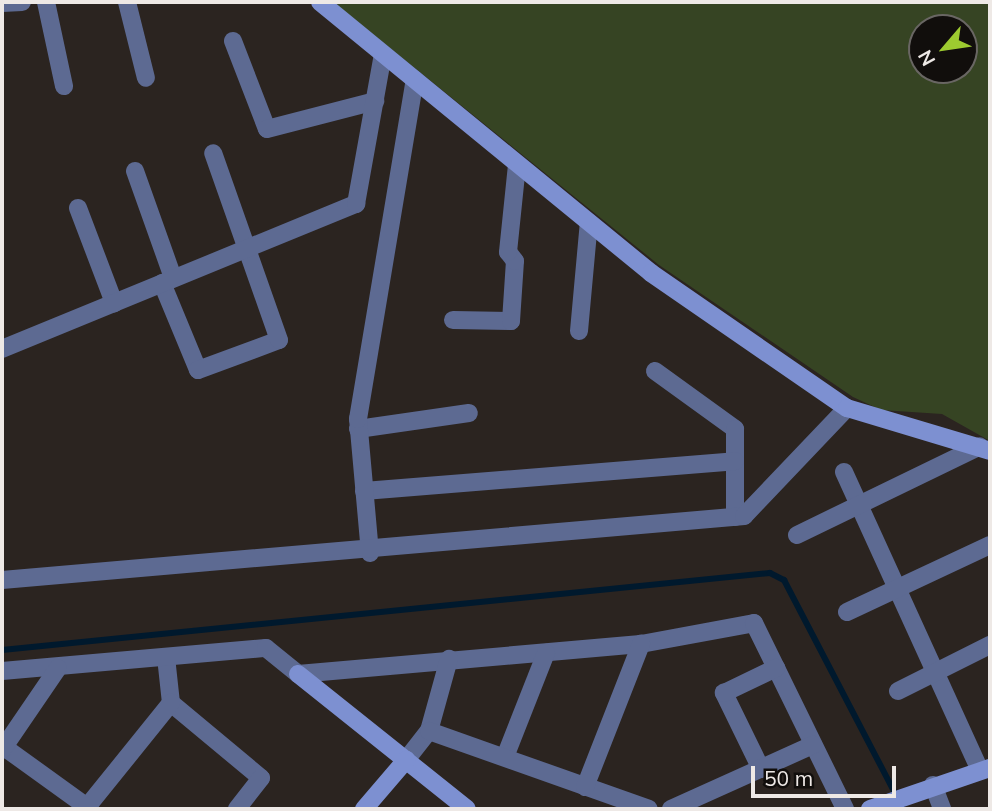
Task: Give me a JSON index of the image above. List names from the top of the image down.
{
  "scale_bar": "50 m",
  "north": "bottom left"
}
